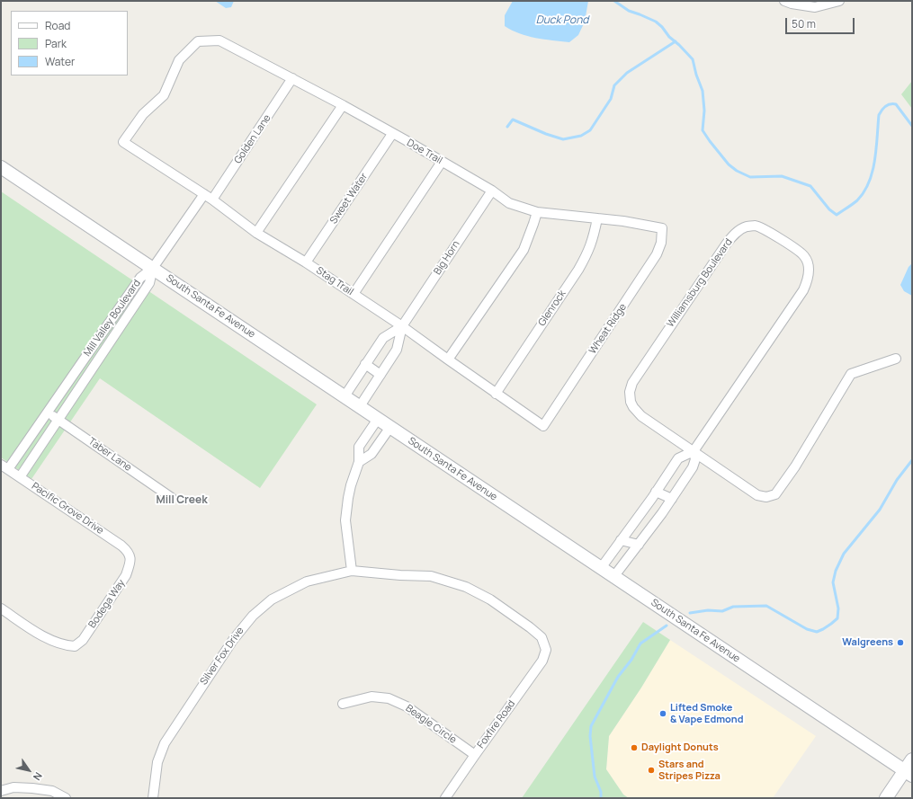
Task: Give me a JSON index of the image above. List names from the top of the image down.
{
  "streets": {
    "main road": ["South Santa Fe Avenue"],
    "street": [
      "Golden Lane",
      "Doe Trail",
      "Sweet Water",
      "Big Horn",
      "Stag Trail",
      "Williamsburg Boulevard",
      "Glenrock",
      "Mill Valley Boulevard",
      "Wheat Ridge",
      "Taber Lane",
      "Pacific Grove Drive",
      "Bodega Way",
      "Silver Fox Drive",
      "Beagle Circle",
      "Foxfire Road"
    ]
  },
  "crossings": [
    ["Golden Lane", "Doe Trail"],
    ["Golden Lane", "Stag Trail"],
    ["Doe Trail", "Sweet Water"],
    ["Doe Trail", "Big Horn"],
    ["Doe Trail", "Stag Trail"],
    ["Doe Trail", "Glenrock"],
    ["Doe Trail", "Wheat Ridge"],
    ["Sweet Water", "Stag Trail"],
    ["Big Horn", "Stag Trail"],
    ["Big Horn", "South Santa Fe Avenue"],
    ["Stag Trail", "Glenrock"],
    ["Stag Trail", "Wheat Ridge"],
    ["Williamsburg Boulevard", "South Santa Fe Avenue"],
    ["South Santa Fe Avenue", "Mill Valley Boulevard"],
    ["Mill Valley Boulevard", "Taber Lane"],
    ["Mill Valley Boulevard", "Pacific Grove Drive"],
    ["Pacific Grove Drive", "Bodega Way"],
    ["Silver Fox Drive", "Foxfire Road"],
    ["Beagle Circle", "Foxfire Road"]
  ],
  "districts": ["Mill Creek"],
  "water": ["Duck Pond"],
  "places": [
    "Walgreens",
    "Lifted Smoke & Vape Edmond",
    "Daylight Donuts",
    "Stars and Stripes Pizza"
  ],
  "legend": ["Road", "Park", "Water"],
  "scale_bar": "50 m",
  "north": "bottom right"
}
